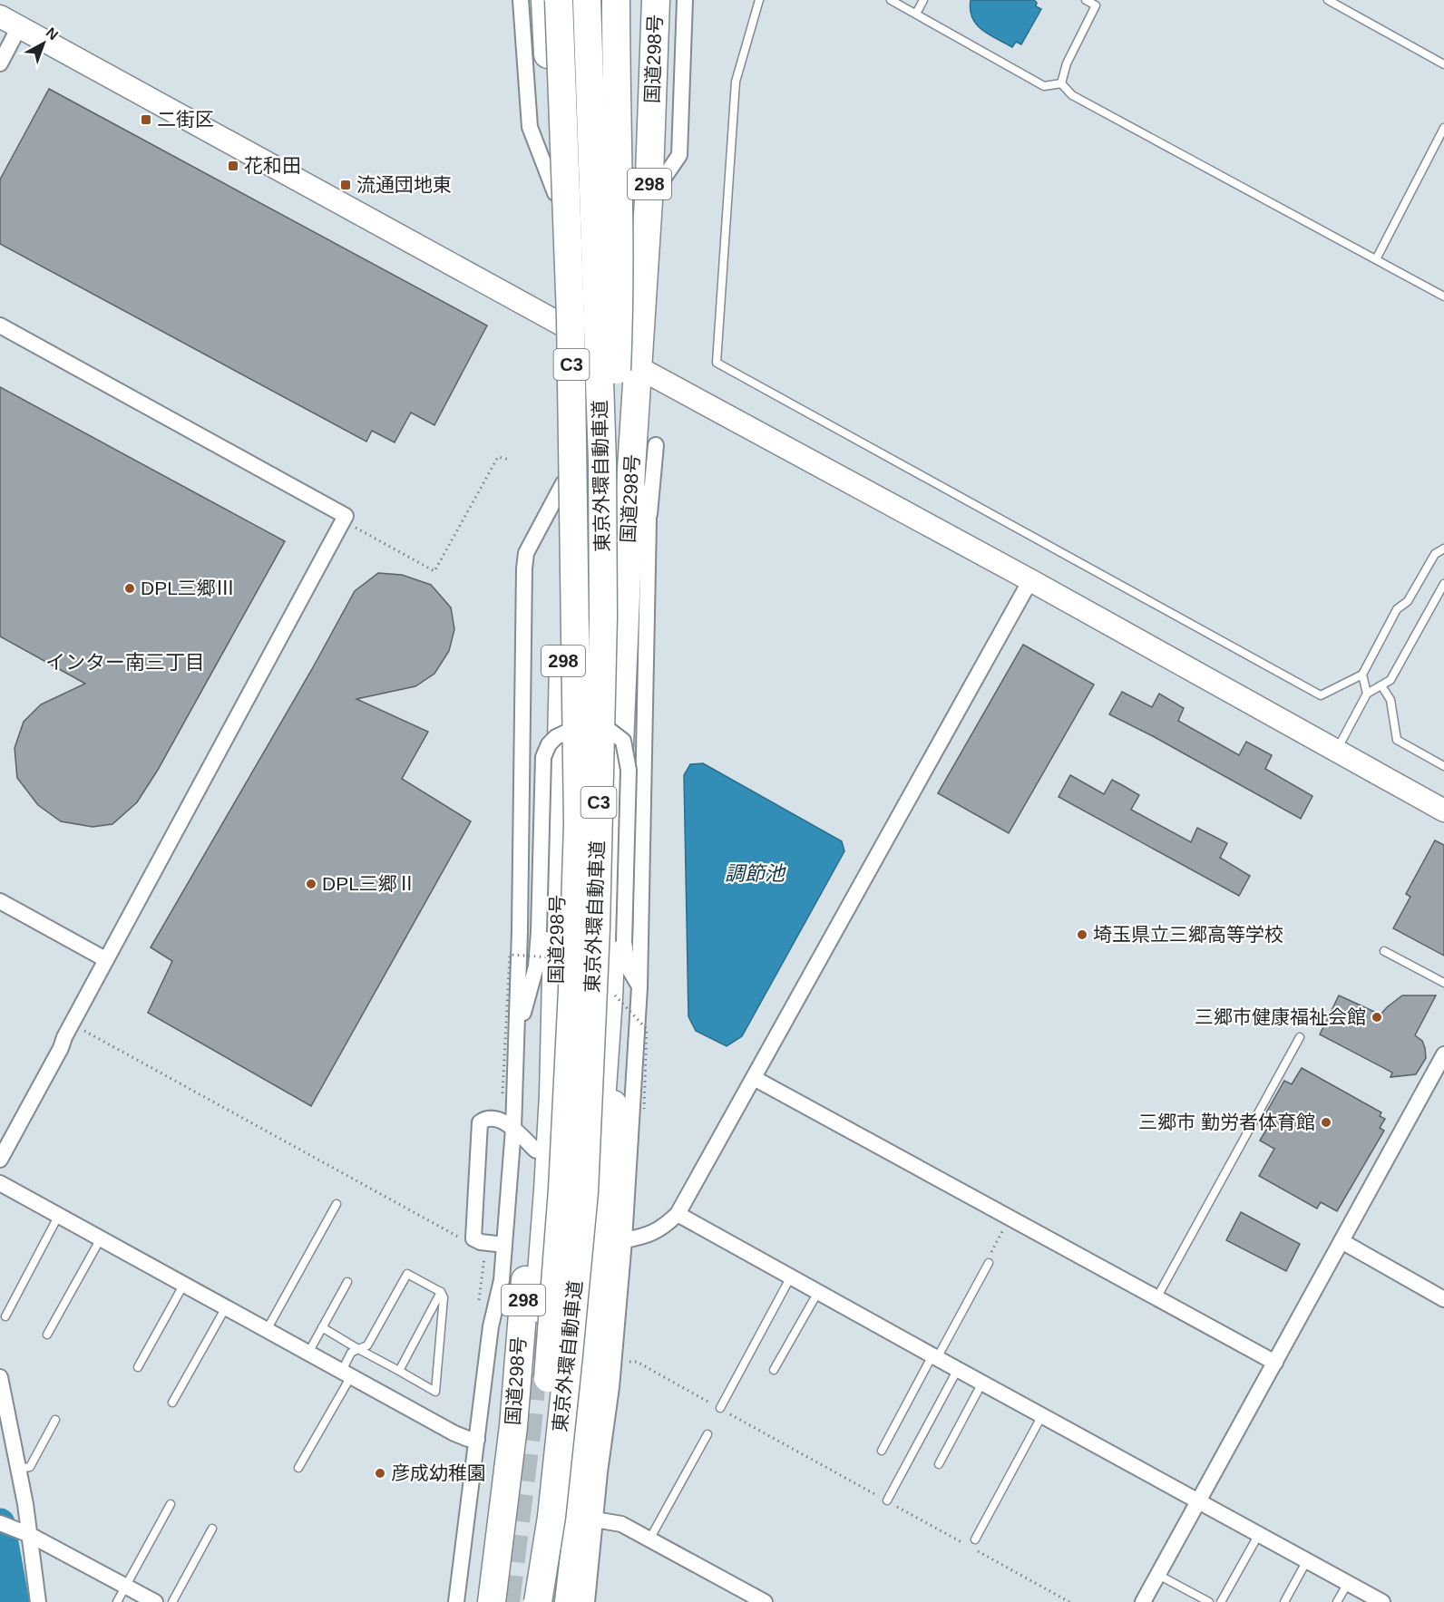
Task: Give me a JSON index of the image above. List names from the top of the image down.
{
  "streets": {
    "highway": [
      "国道298号",
      "298",
      "C3",
      "東京外環自動車道"
    ]
  },
  "districts": ["インター南三丁目"],
  "water": ["調節池"],
  "places": {
    "transit": ["二街区", "花和田", "流通団地東"],
    "other": [
      "DPL三郷Ⅲ",
      "DPL三郷Ⅱ",
      "埼玉県立三郷高等学校",
      "三郷市健康福祉会館",
      "三郷市 勤労者体育館",
      "彦成幼稚園"
    ]
  },
  "north": "top right"
}
